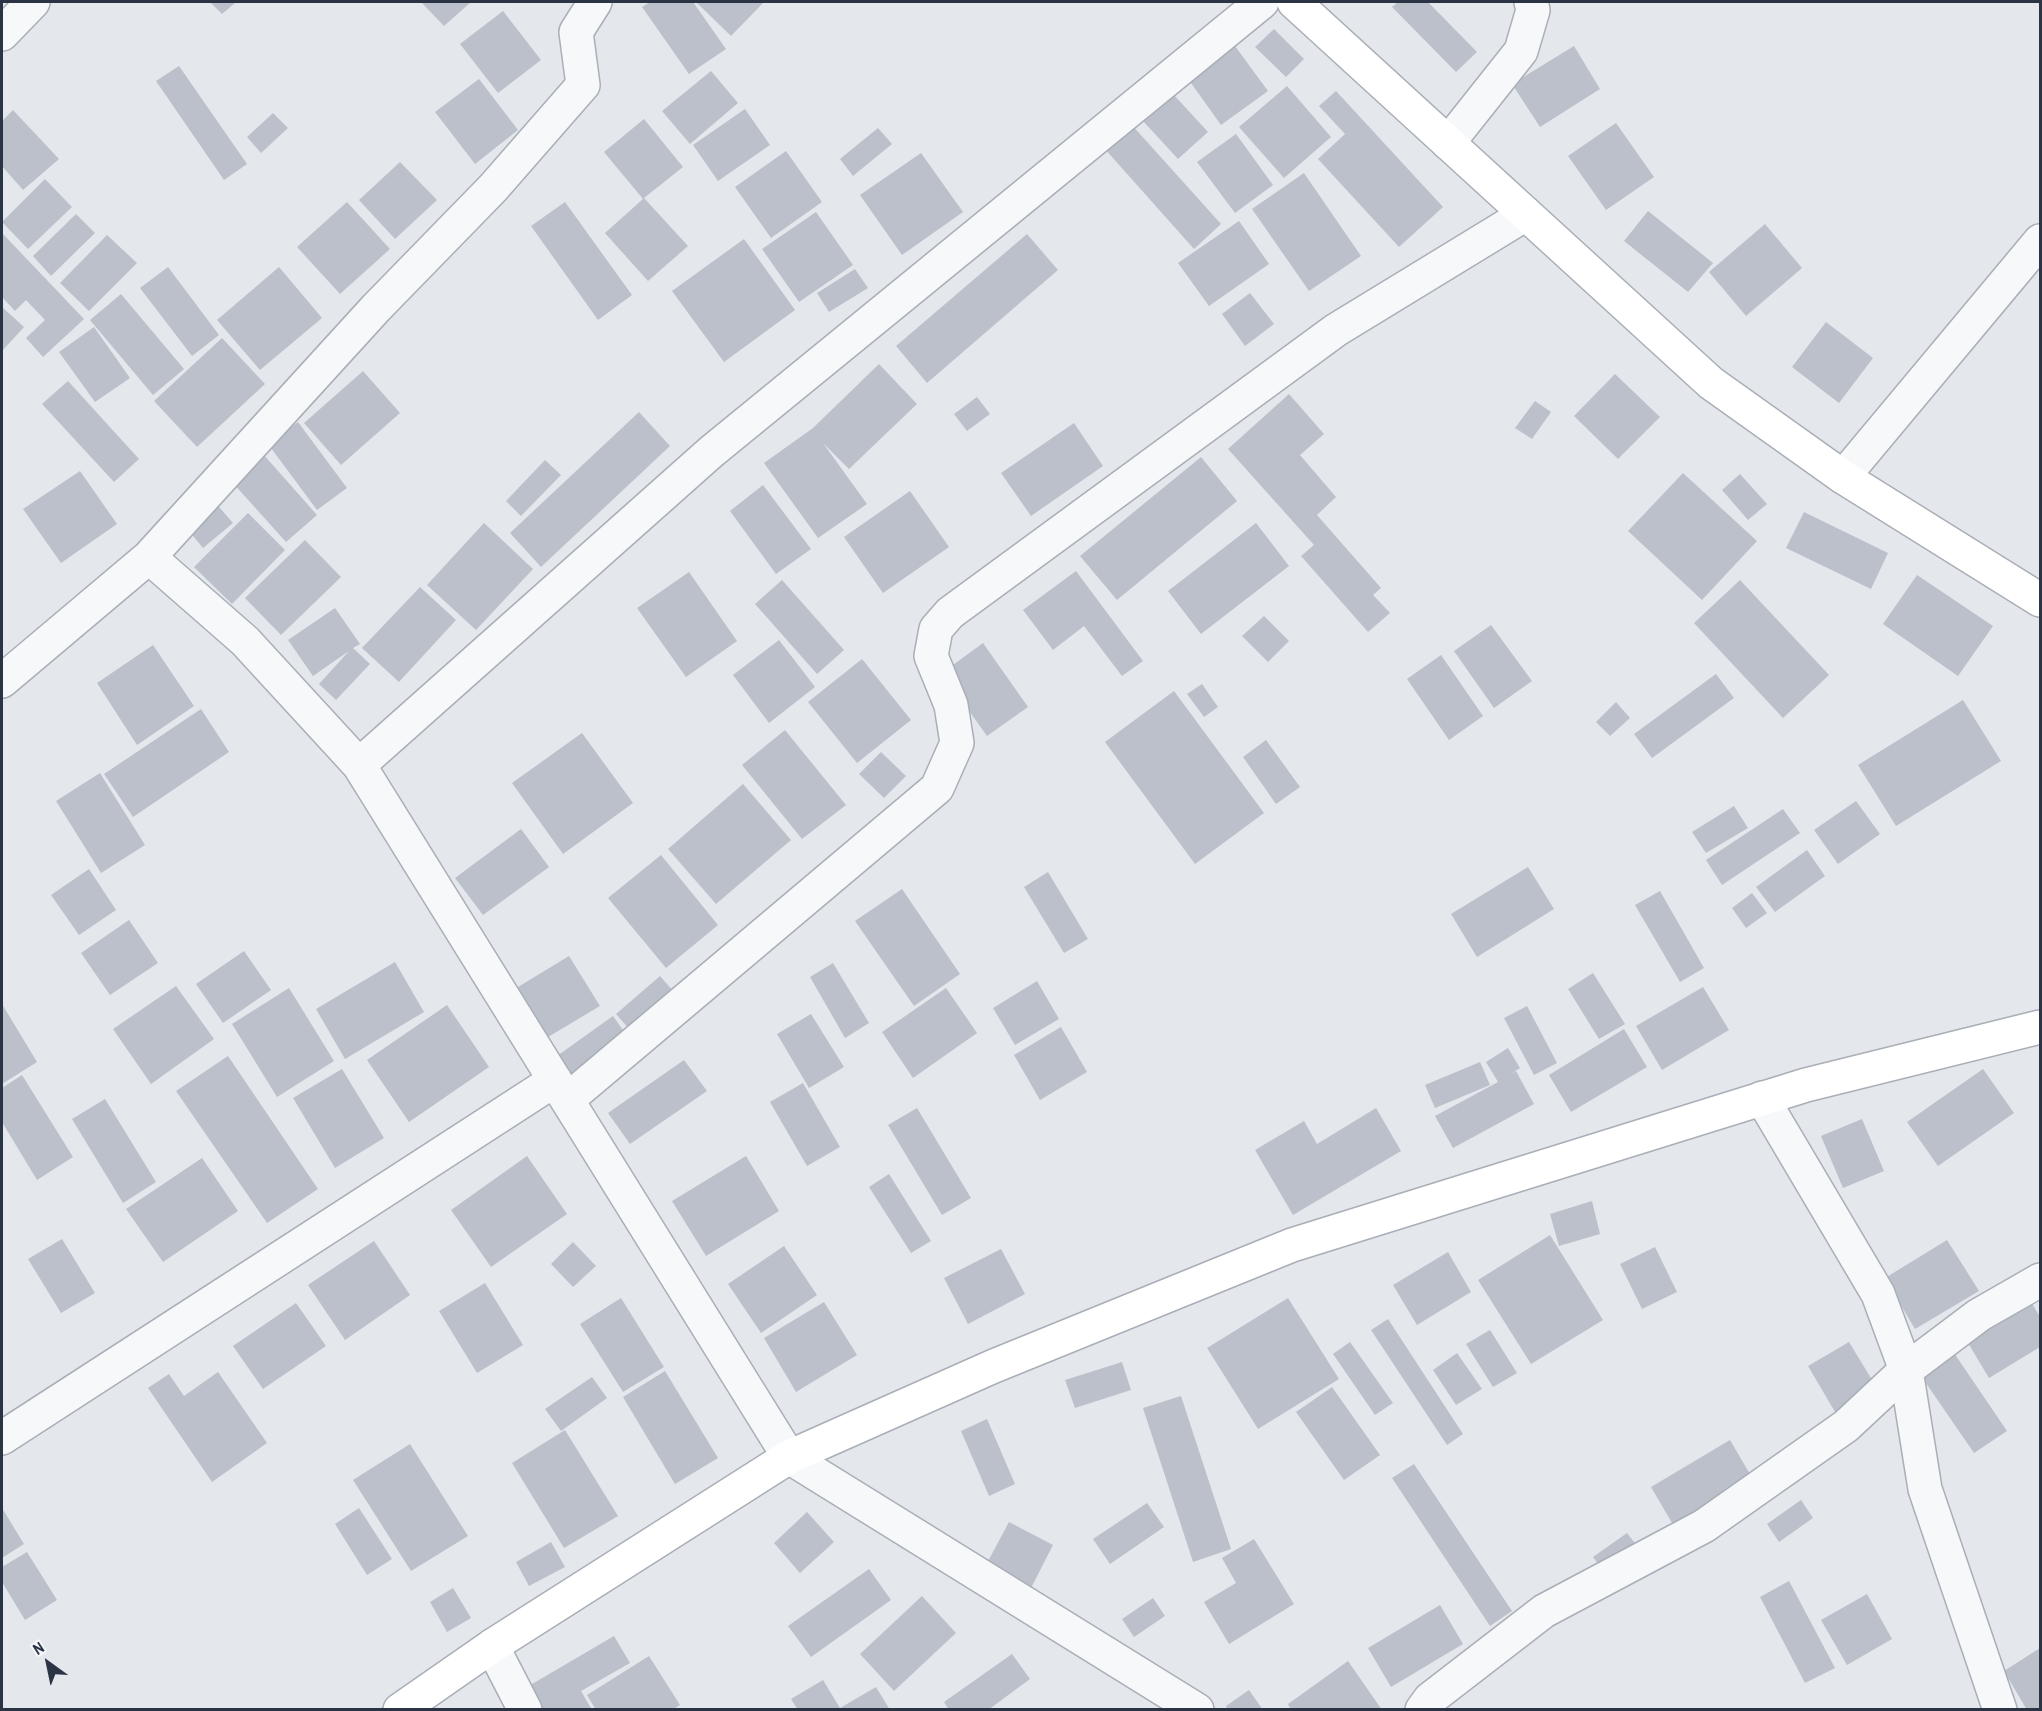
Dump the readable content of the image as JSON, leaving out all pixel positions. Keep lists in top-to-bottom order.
{
  "north": "top left"
}
